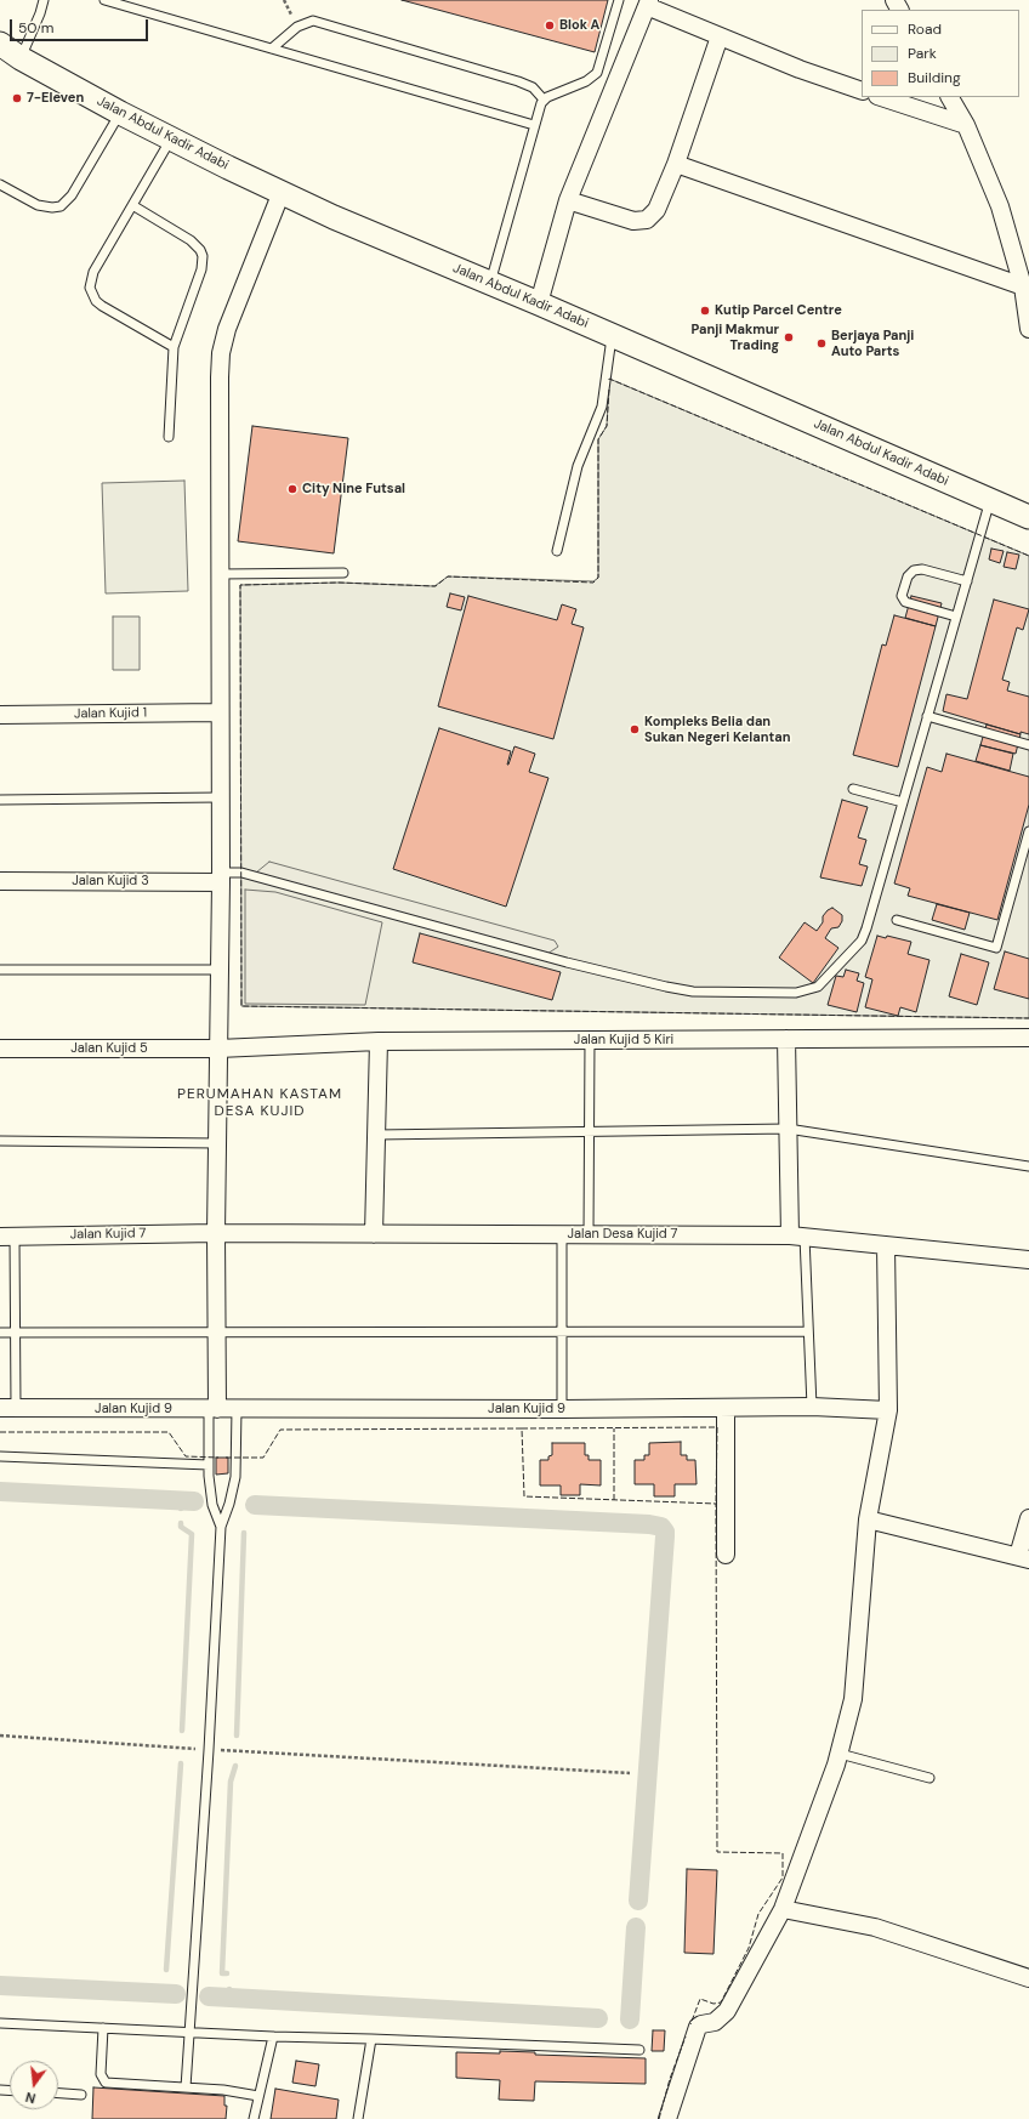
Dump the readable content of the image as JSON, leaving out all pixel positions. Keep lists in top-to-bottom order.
{
  "streets": {
    "main road": ["Jalan Abdul Kadir Adabi"],
    "street": [
      "Jalan Kujid 1",
      "Jalan Kujid 3",
      "Jalan Kujid 5 Kiri",
      "Jalan Kujid 5",
      "Jalan Kujid 7",
      "Jalan Desa Kujid 7",
      "Jalan Kujid 9"
    ]
  },
  "crossings": [
    ["Jalan Kujid 5 Kiri", "Jalan Kujid 5"],
    ["Jalan Kujid 7", "Jalan Desa Kujid 7"]
  ],
  "districts": ["PERUMAHAN KASTAM DESA KUJID"],
  "places": [
    "Blok A",
    "7-Eleven",
    "Kutip Parcel Centre",
    "Panji Makmur Trading",
    "Berjaya Panji Auto Parts",
    "City Nine Futsal",
    "Kompleks Belia dan Sukan Negeri Kelantan"
  ],
  "legend": ["Road", "Park", "Building"],
  "scale_bar": "50 m",
  "north": "bottom"
}
